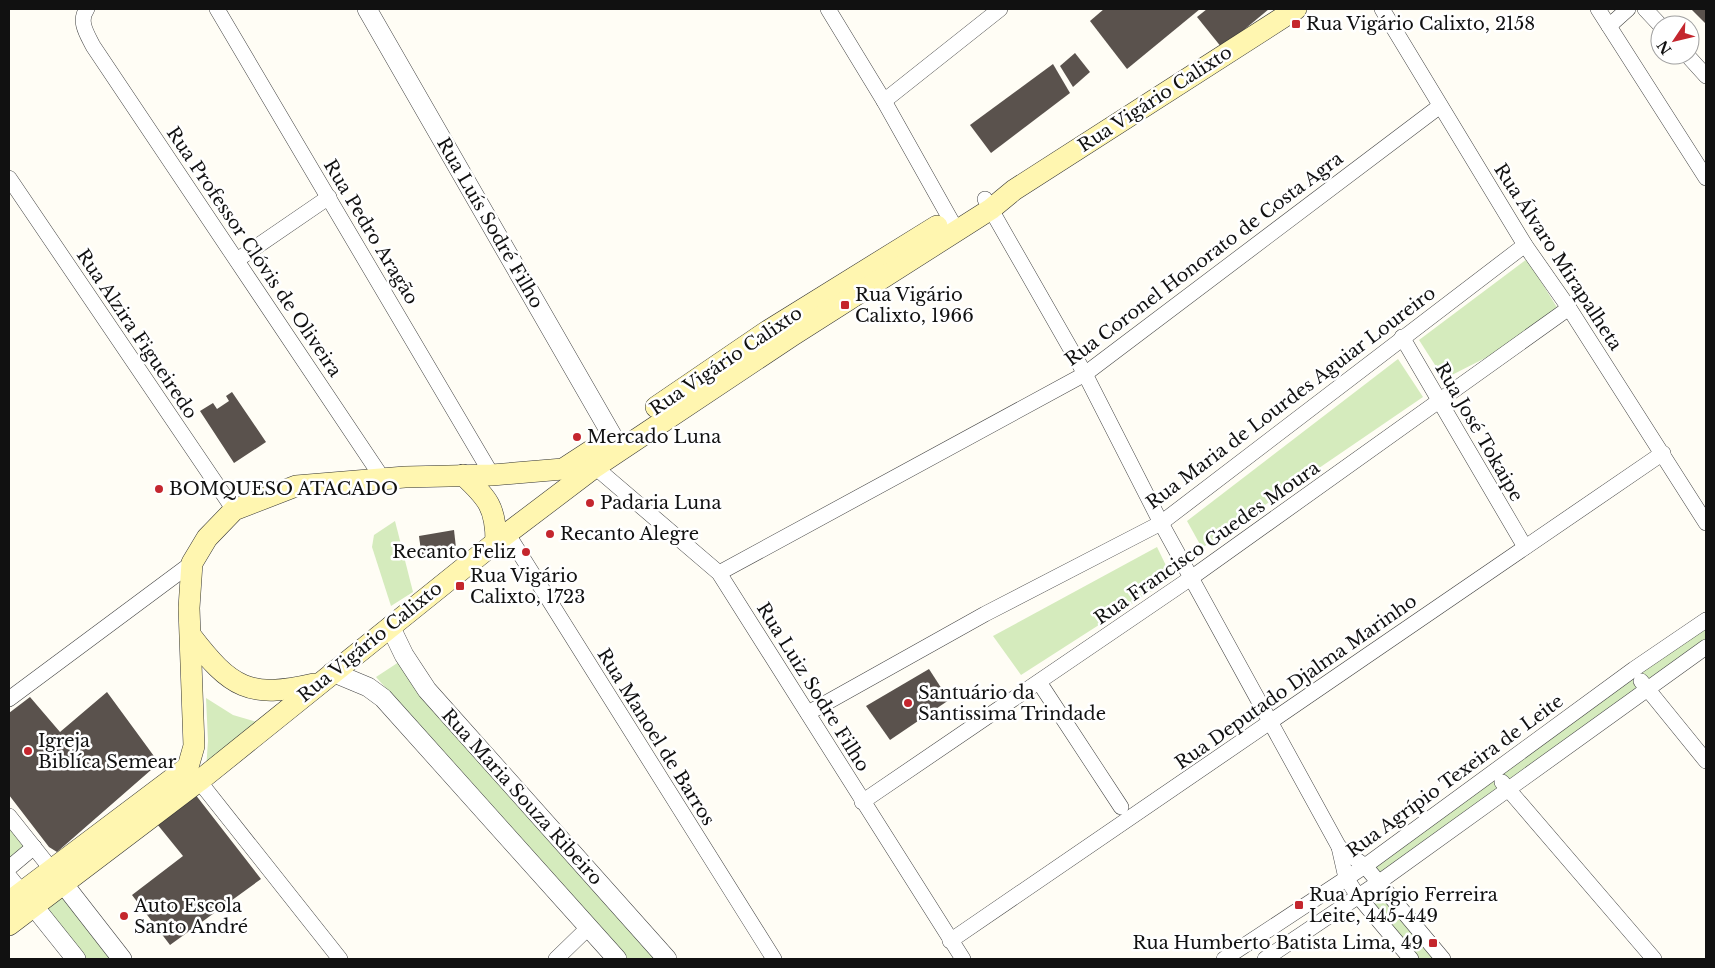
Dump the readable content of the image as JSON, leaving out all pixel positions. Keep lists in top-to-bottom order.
{
  "streets": {
    "main road": ["Rua Vigário Calixto"],
    "street": [
      "Rua Luís Sodré Filho",
      "Rua Pedro Aragão",
      "Rua Professor Clóvis de Oliveira",
      "Rua Álvaro Mirapalheta",
      "Rua Coronel Honorato de Costa Agra",
      "Rua Alzira Figueiredo",
      "Rua Maria de Lourdes Aguiar Loureiro",
      "Rua José Tokaipe",
      "Rua Francisco Guedes Moura",
      "Rua Deputado Djalma Marinho",
      "Rua Luiz Sodre Filho",
      "Rua Manoel de Barros",
      "Rua Agrípio Texeira de Leite",
      "Rua Maria Souza Ribeiro"
    ]
  },
  "crossings": [
    ["Rua Vigário Calixto", "Rua Luís Sodré Filho"],
    ["Rua Vigário Calixto", "Rua Pedro Aragão"],
    ["Rua Vigário Calixto", "Rua Professor Clóvis de Oliveira"],
    ["Rua Vigário Calixto", "Rua Alzira Figueiredo"],
    ["Rua Vigário Calixto", "Rua Luiz Sodre Filho"],
    ["Rua Vigário Calixto", "Rua Manoel de Barros"],
    ["Rua Vigário Calixto", "Rua Maria Souza Ribeiro"],
    ["Rua Álvaro Mirapalheta", "Rua Coronel Honorato de Costa Agra"],
    ["Rua Álvaro Mirapalheta", "Rua Maria de Lourdes Aguiar Loureiro"],
    ["Rua Álvaro Mirapalheta", "Rua Francisco Guedes Moura"],
    ["Rua Álvaro Mirapalheta", "Rua Deputado Djalma Marinho"],
    ["Rua Coronel Honorato de Costa Agra", "Rua Luiz Sodre Filho"],
    ["Rua Maria de Lourdes Aguiar Loureiro", "Rua José Tokaipe"],
    ["Rua Maria de Lourdes Aguiar Loureiro", "Rua Luiz Sodre Filho"],
    ["Rua José Tokaipe", "Rua Francisco Guedes Moura"],
    ["Rua José Tokaipe", "Rua Deputado Djalma Marinho"],
    ["Rua Francisco Guedes Moura", "Rua Luiz Sodre Filho"],
    ["Rua Deputado Djalma Marinho", "Rua Luiz Sodre Filho"]
  ],
  "places": {
    "transit": [
      "Rua Vigário Calixto, 2158",
      "Rua Vigário Calixto, 1966",
      "Rua Vigário Calixto, 1723",
      "Rua Aprígio Ferreira Leite, 445-449",
      "Rua Humberto Batista Lima, 49"
    ],
    "other": [
      "Mercado Luna",
      "BOMQUESO ATACADO",
      "Padaria Luna",
      "Recanto Alegre",
      "Recanto Feliz",
      "Santuário da Santissima Trindade",
      "Igreja Biblíca Semear",
      "Auto Escola Santo André"
    ]
  },
  "north": "bottom left"
}
